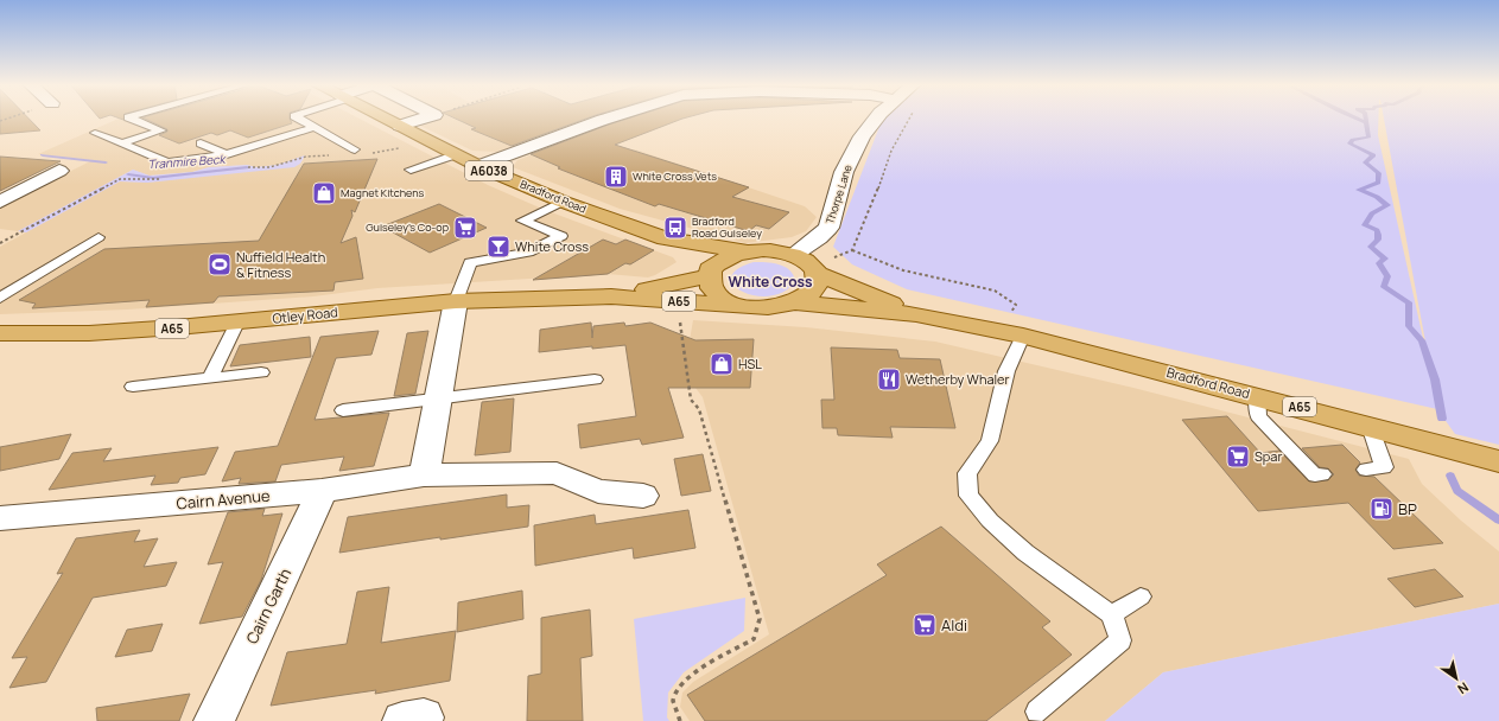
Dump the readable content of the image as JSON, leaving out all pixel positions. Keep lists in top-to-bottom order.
{
  "streets": {
    "main road": [
      "A6038",
      "Bradford Road",
      "A65",
      "Otley Road"
    ],
    "street": ["Thorpe Lane", "Cairn Avenue", "Cairn Garth"]
  },
  "crossings": [
    ["Thorpe Lane", "A65"],
    ["Bradford Road", "A65"],
    ["Bradford Road", "Otley Road"],
    ["A65", "Otley Road"],
    ["Cairn Avenue", "Cairn Garth"]
  ],
  "districts": ["White Cross"],
  "water": ["Tranmire Beck"],
  "places": {
    "building": ["White Cross Vets"],
    "shop": ["Magnet Kitchens", "HSL"],
    "supermarket": ["Guiseley's Co-op", "Spar", "Aldi"],
    "bus stop": ["Bradford Road Guiseley"],
    "bar": ["White Cross"],
    "sports": ["Nuffield Health & Fitness"],
    "restaurant": ["Wetherby Whaler"],
    "fuel station": ["BP"]
  },
  "north": "bottom right"
}
